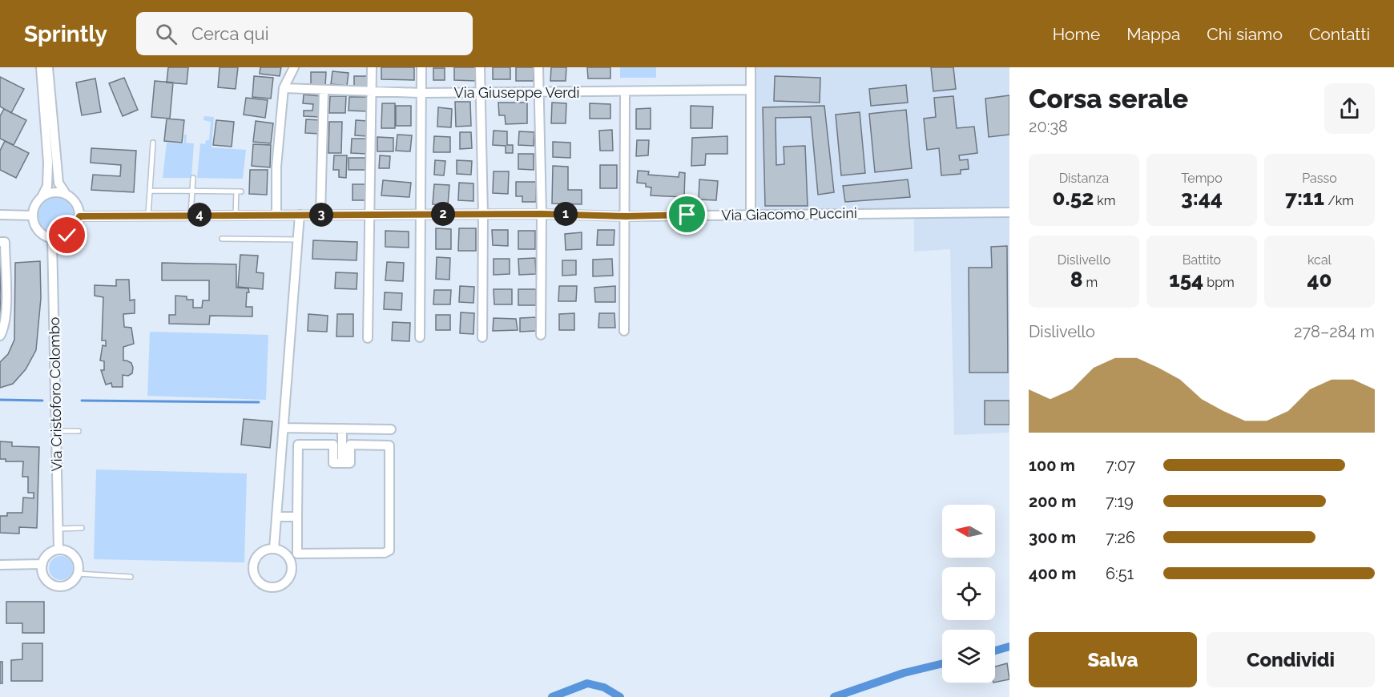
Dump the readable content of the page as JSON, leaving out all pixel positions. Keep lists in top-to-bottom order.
{
  "streets": {
    "street": ["Via Giuseppe Verdi", "Via Giacomo Puccini", "Via Cristoforo Colombo"]
  },
  "crossings": [
    ["Via Giacomo Puccini", "Via Cristoforo Colombo"]
  ],
  "north": "left",
  "page": {
    "header": "Sprintly",
    "search": "Cerca qui",
    "nav": [
      "Home",
      "Mappa",
      "Chi siamo",
      "Contatti"
    ],
    "heading": ["Corsa serale", "20:38"],
    "stats": [
      ["Distanza", "0.52 km"],
      ["Tempo", "3:44"],
      ["Passo", "7:11 /km"],
      ["Dislivello", "8 m"],
      ["Battito", "154 bpm"],
      ["kcal", "40"]
    ],
    "pins": [
      "1",
      "2",
      "3",
      "4"
    ],
    "chart": ["Dislivello", "278–284 m"],
    "list": [
      {
        "name": "100 m",
        "note": "7:07"
      },
      {
        "name": "200 m",
        "note": "7:19"
      },
      {
        "name": "300 m",
        "note": "7:26"
      },
      {
        "name": "400 m",
        "note": "6:51"
      }
    ],
    "buttons": ["Salva", "Condividi"]
  }
}
